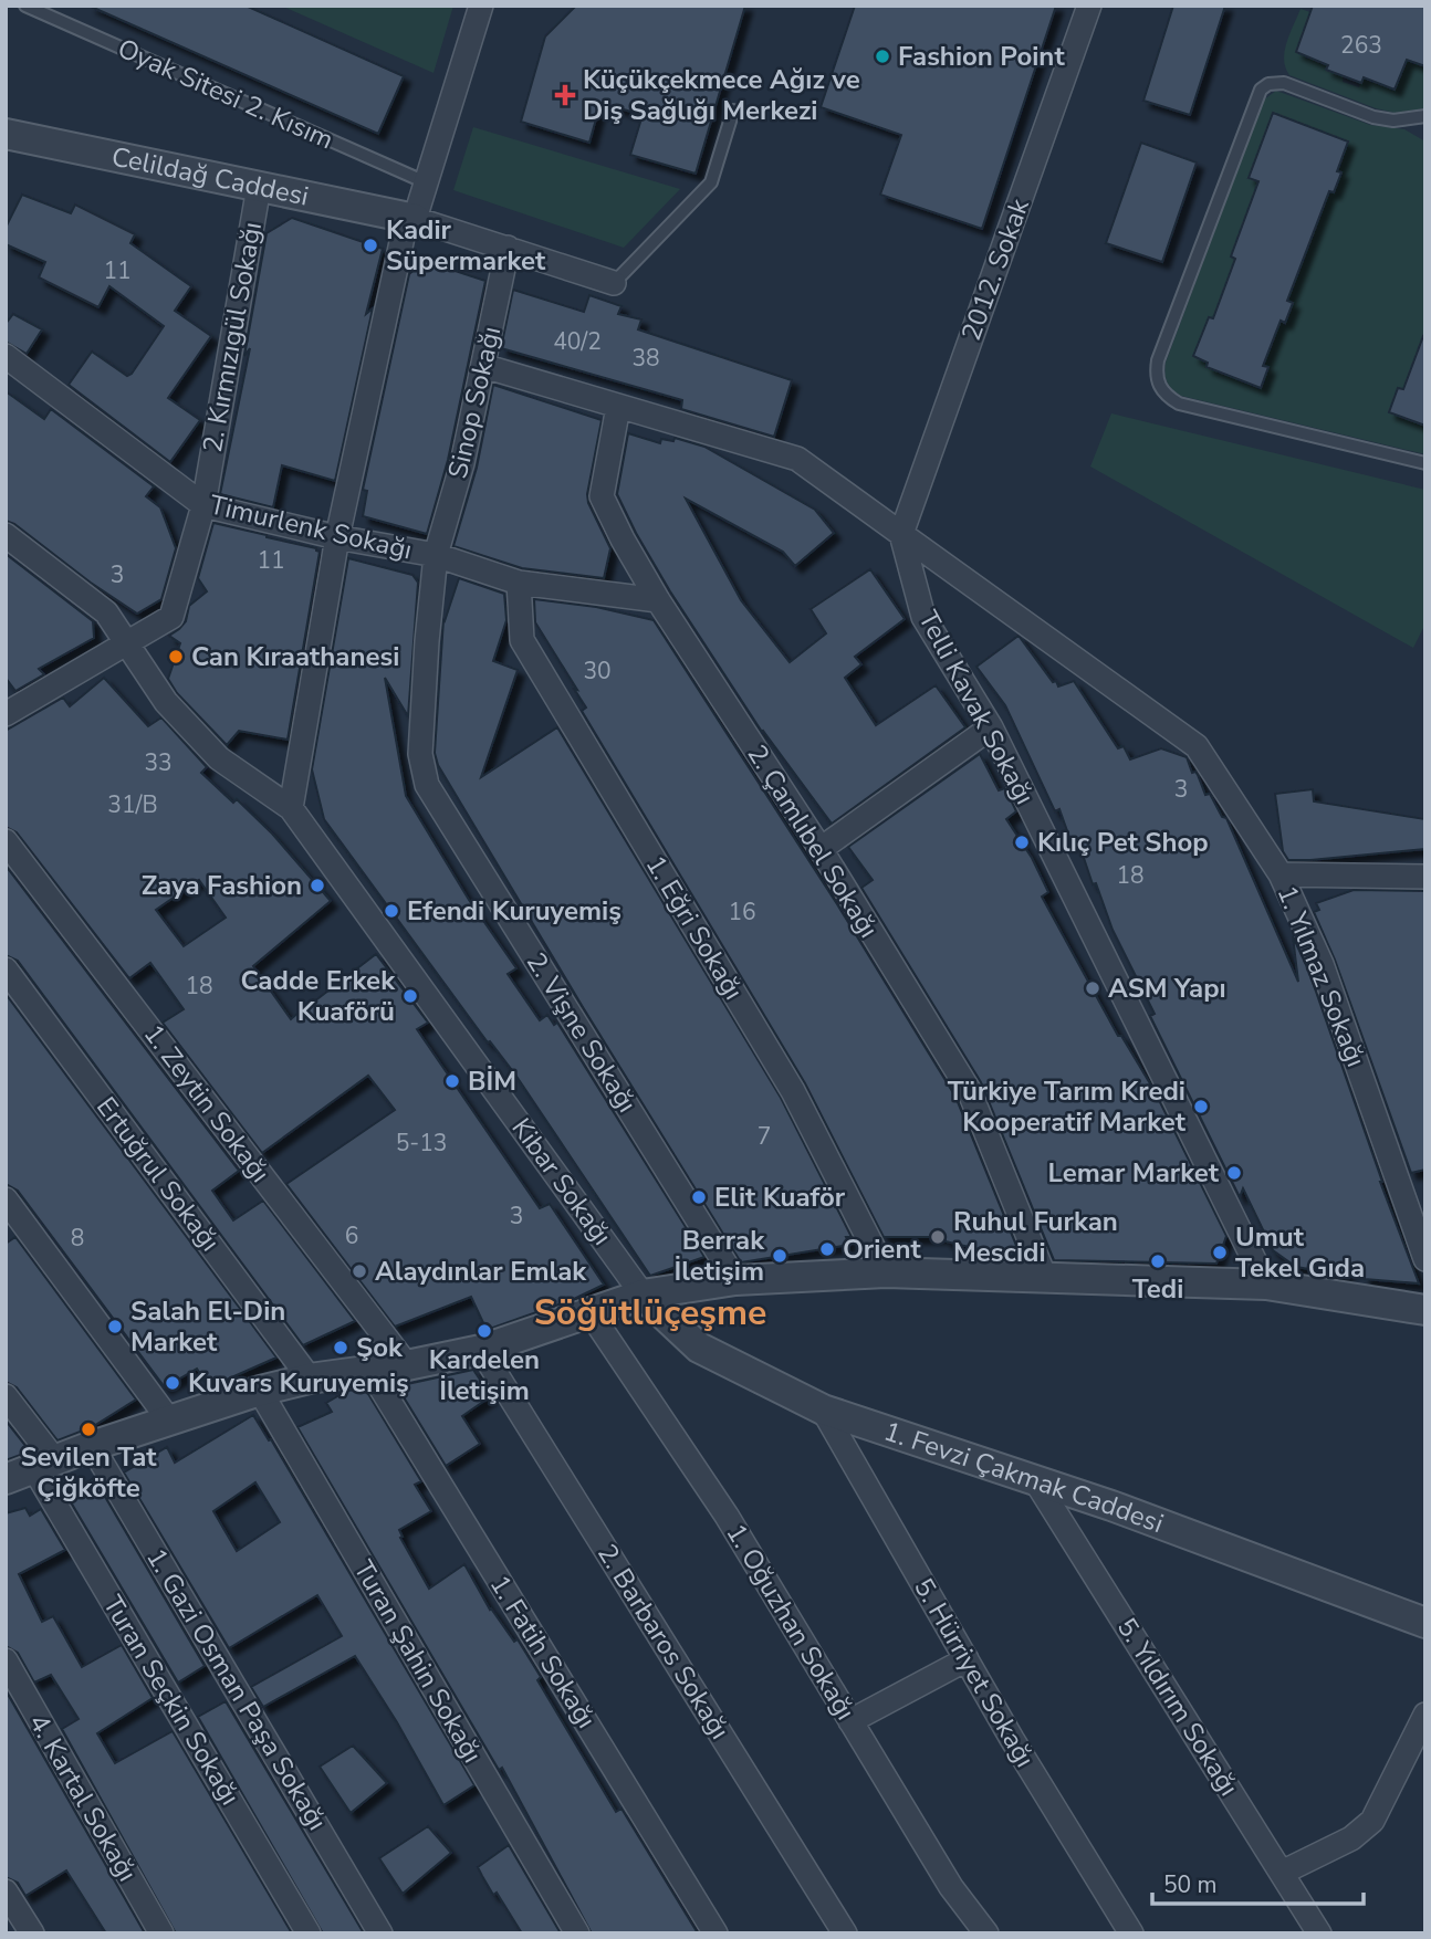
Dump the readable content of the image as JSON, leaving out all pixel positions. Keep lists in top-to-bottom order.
{
  "streets": {
    "street": [
      "Celildağ Caddesi",
      "2012. Sokak",
      "2. Kırmızıgül Sokağı",
      "Sinop Sokağı",
      "Timurlenk Sokağı",
      "Telli Kavak Sokağı",
      "2. Çamlıbel Sokağı",
      "1. Eğri Sokağı",
      "1. Yılmaz Sokağı",
      "2. Vişne Sokağı",
      "1. Zeytin Sokağı",
      "Ertuğrul Sokağı",
      "Kibar Sokağı",
      "1. Fevzi Çakmak Caddesi",
      "1. Oğuzhan Sokağı",
      "2. Barbaros Sokağı",
      "1. Fatih Sokağı",
      "Turan Şahin Sokağı",
      "5. Hürriyet Sokağı",
      "1. Gazi Osman Paşa Sokağı",
      "Turan Seçkin Sokağı",
      "5. Yıldırım Sokağı",
      "4. Kartal Sokağı"
    ],
    "lane": ["Oyak Sitesi 2. Kısım"]
  },
  "crossings": [
    ["Celildağ Caddesi", "2. Kırmızıgül Sokağı"],
    ["2012. Sokak", "Telli Kavak Sokağı"],
    ["2012. Sokak", "1. Yılmaz Sokağı"],
    ["2. Kırmızıgül Sokağı", "Timurlenk Sokağı"],
    ["2. Kırmızıgül Sokağı", "Kibar Sokağı"],
    ["Sinop Sokağı", "Timurlenk Sokağı"],
    ["Sinop Sokağı", "2. Vişne Sokağı"],
    ["Timurlenk Sokağı", "2. Çamlıbel Sokağı"],
    ["Timurlenk Sokağı", "1. Eğri Sokağı"],
    ["Timurlenk Sokağı", "2. Vişne Sokağı"],
    ["Telli Kavak Sokağı", "1. Yılmaz Sokağı"],
    ["Kibar Sokağı", "1. Fevzi Çakmak Caddesi"],
    ["1. Fevzi Çakmak Caddesi", "5. Hürriyet Sokağı"],
    ["1. Fevzi Çakmak Caddesi", "5. Yıldırım Sokağı"]
  ],
  "districts": ["Söğütlüçeşme"],
  "places": {
    "other": [
      "Fashion Point",
      "Kadir Süpermarket",
      "Can Kıraathanesi",
      "Kılıç Pet Shop",
      "Zaya Fashion",
      "Efendi Kuruyemiş",
      "ASM Yapı",
      "Cadde Erkek Kuaförü",
      "BİM",
      "Türkiye Tarım Kredi Kooperatif Market",
      "Lemar Market",
      "Elit Kuaför",
      "Ruhul Furkan Mescidi",
      "Orient",
      "Umut Tekel Gıda",
      "Berrak İletişim",
      "Tedi",
      "Alaydınlar Emlak",
      "Salah El-Din Market",
      "Kardelen İletişim",
      "Şok",
      "Kuvars Kuruyemiş",
      "Sevilen Tat Çiğköfte"
    ],
    "health": ["Küçükçekmece Ağız ve Diş Sağlığı Merkezi"]
  },
  "house_numbers": [
    "263",
    "11",
    "40/2",
    "38",
    "11",
    "3",
    "30",
    "33",
    "3",
    "31/B",
    "18",
    "16",
    "18",
    "7",
    "5-13",
    "3",
    "6",
    "8"
  ],
  "scale_bar": "50 m"
}
